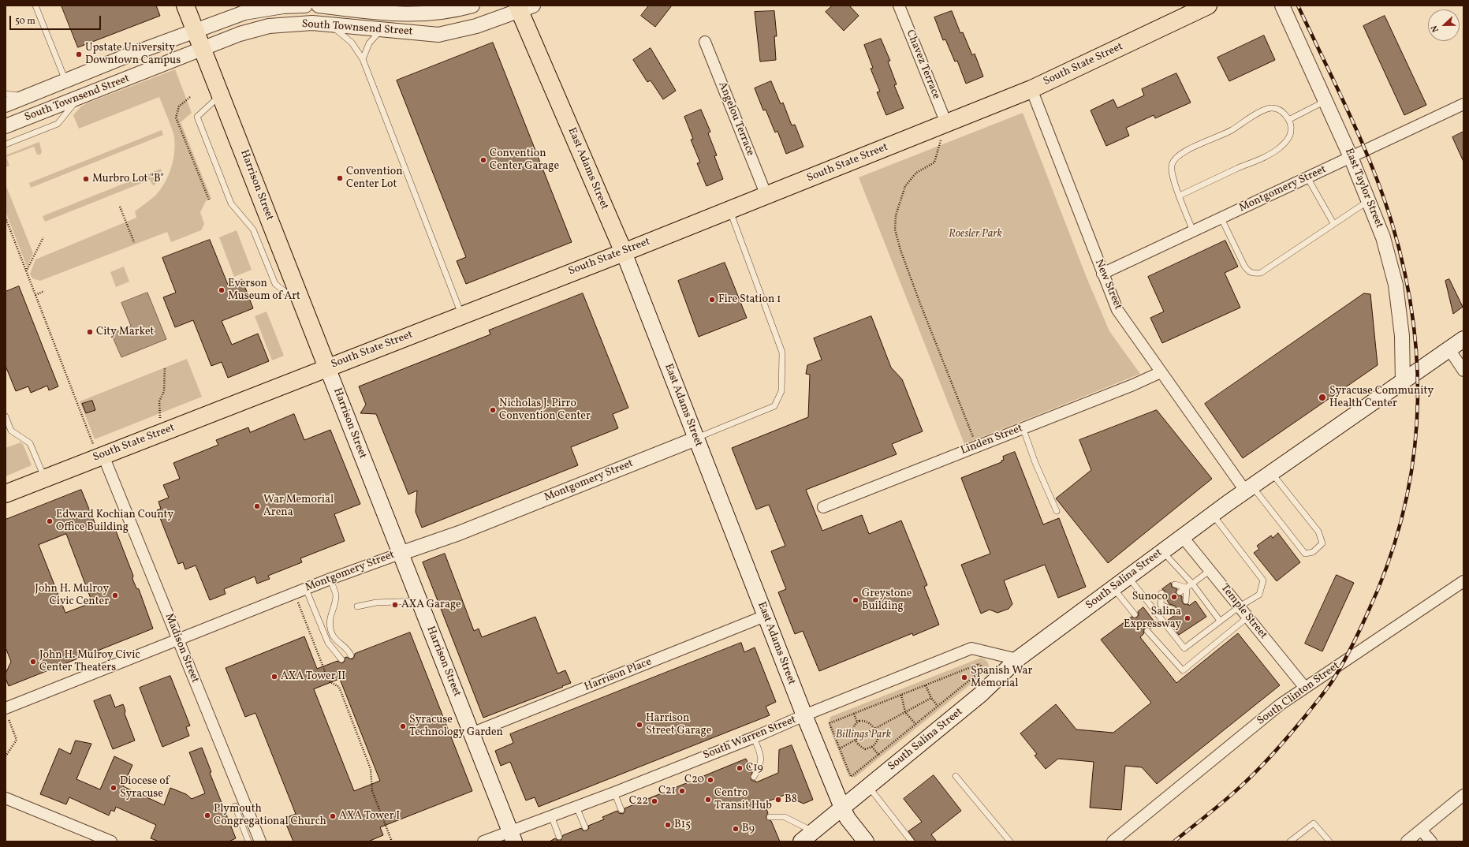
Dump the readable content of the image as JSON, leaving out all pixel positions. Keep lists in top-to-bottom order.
{
  "streets": {
    "main road": [
      "South State Street",
      "East Adams Street",
      "Harrison Street",
      "South Salina Street"
    ],
    "street": [
      "South Townsend Street",
      "Chavez Terrace",
      "Angelou Terrace",
      "East Taylor Street",
      "Montgomery Street",
      "New Street",
      "Linden Street",
      "Temple Street",
      "Madison Street",
      "Harrison Place",
      "South Clinton Street",
      "South Warren Street"
    ]
  },
  "crossings": [
    ["South Townsend Street", "East Adams Street"],
    ["South Townsend Street", "Harrison Street"],
    ["Chavez Terrace", "South State Street"],
    ["South State Street", "Angelou Terrace"],
    ["South State Street", "East Adams Street"],
    ["South State Street", "Harrison Street"],
    ["South State Street", "New Street"],
    ["South State Street", "Madison Street"],
    ["East Adams Street", "Montgomery Street"],
    ["East Adams Street", "South Salina Street"],
    ["East Adams Street", "Harrison Place"],
    ["East Adams Street", "South Warren Street"],
    ["Harrison Street", "Montgomery Street"],
    ["Harrison Street", "Harrison Place"],
    ["Harrison Street", "South Warren Street"],
    ["East Taylor Street", "Montgomery Street"],
    ["East Taylor Street", "South Salina Street"],
    ["Montgomery Street", "New Street"],
    ["Montgomery Street", "Madison Street"],
    ["New Street", "Linden Street"],
    ["New Street", "South Salina Street"],
    ["South Salina Street", "Temple Street"],
    ["South Salina Street", "South Warren Street"],
    ["Temple Street", "South Clinton Street"]
  ],
  "parks": ["Roesler Park", "Billings Park"],
  "places": [
    "Upstate University Downtown Campus",
    "Convention Center Garage",
    "Convention Center Lot",
    "Murbro Lot \"B\"",
    "Everson Museum of Art",
    "Fire Station 1",
    "City Market",
    "Syracuse Community Health Center",
    "Nicholas J. Pirro Convention Center",
    "War Memorial Arena",
    "Edward Kochian County Office Building",
    "John H. Mulroy Civic Center",
    "Sunoco",
    "Greystone Building",
    "AXA Garage",
    "Salina Expressway",
    "John H. Mulroy Civic Center Theaters",
    "AXA Tower II",
    "Spanish War Memorial",
    "Harrison Street Garage",
    "Syracuse Technology Garden",
    "C19",
    "C20",
    "Diocese of Syracuse",
    "C21",
    "Centro Transit Hub",
    "B8",
    "C22",
    "Plymouth Congregational Church",
    "AXA Tower I",
    "B15",
    "B9"
  ],
  "scale_bar": "50 m",
  "north": "left"
}
